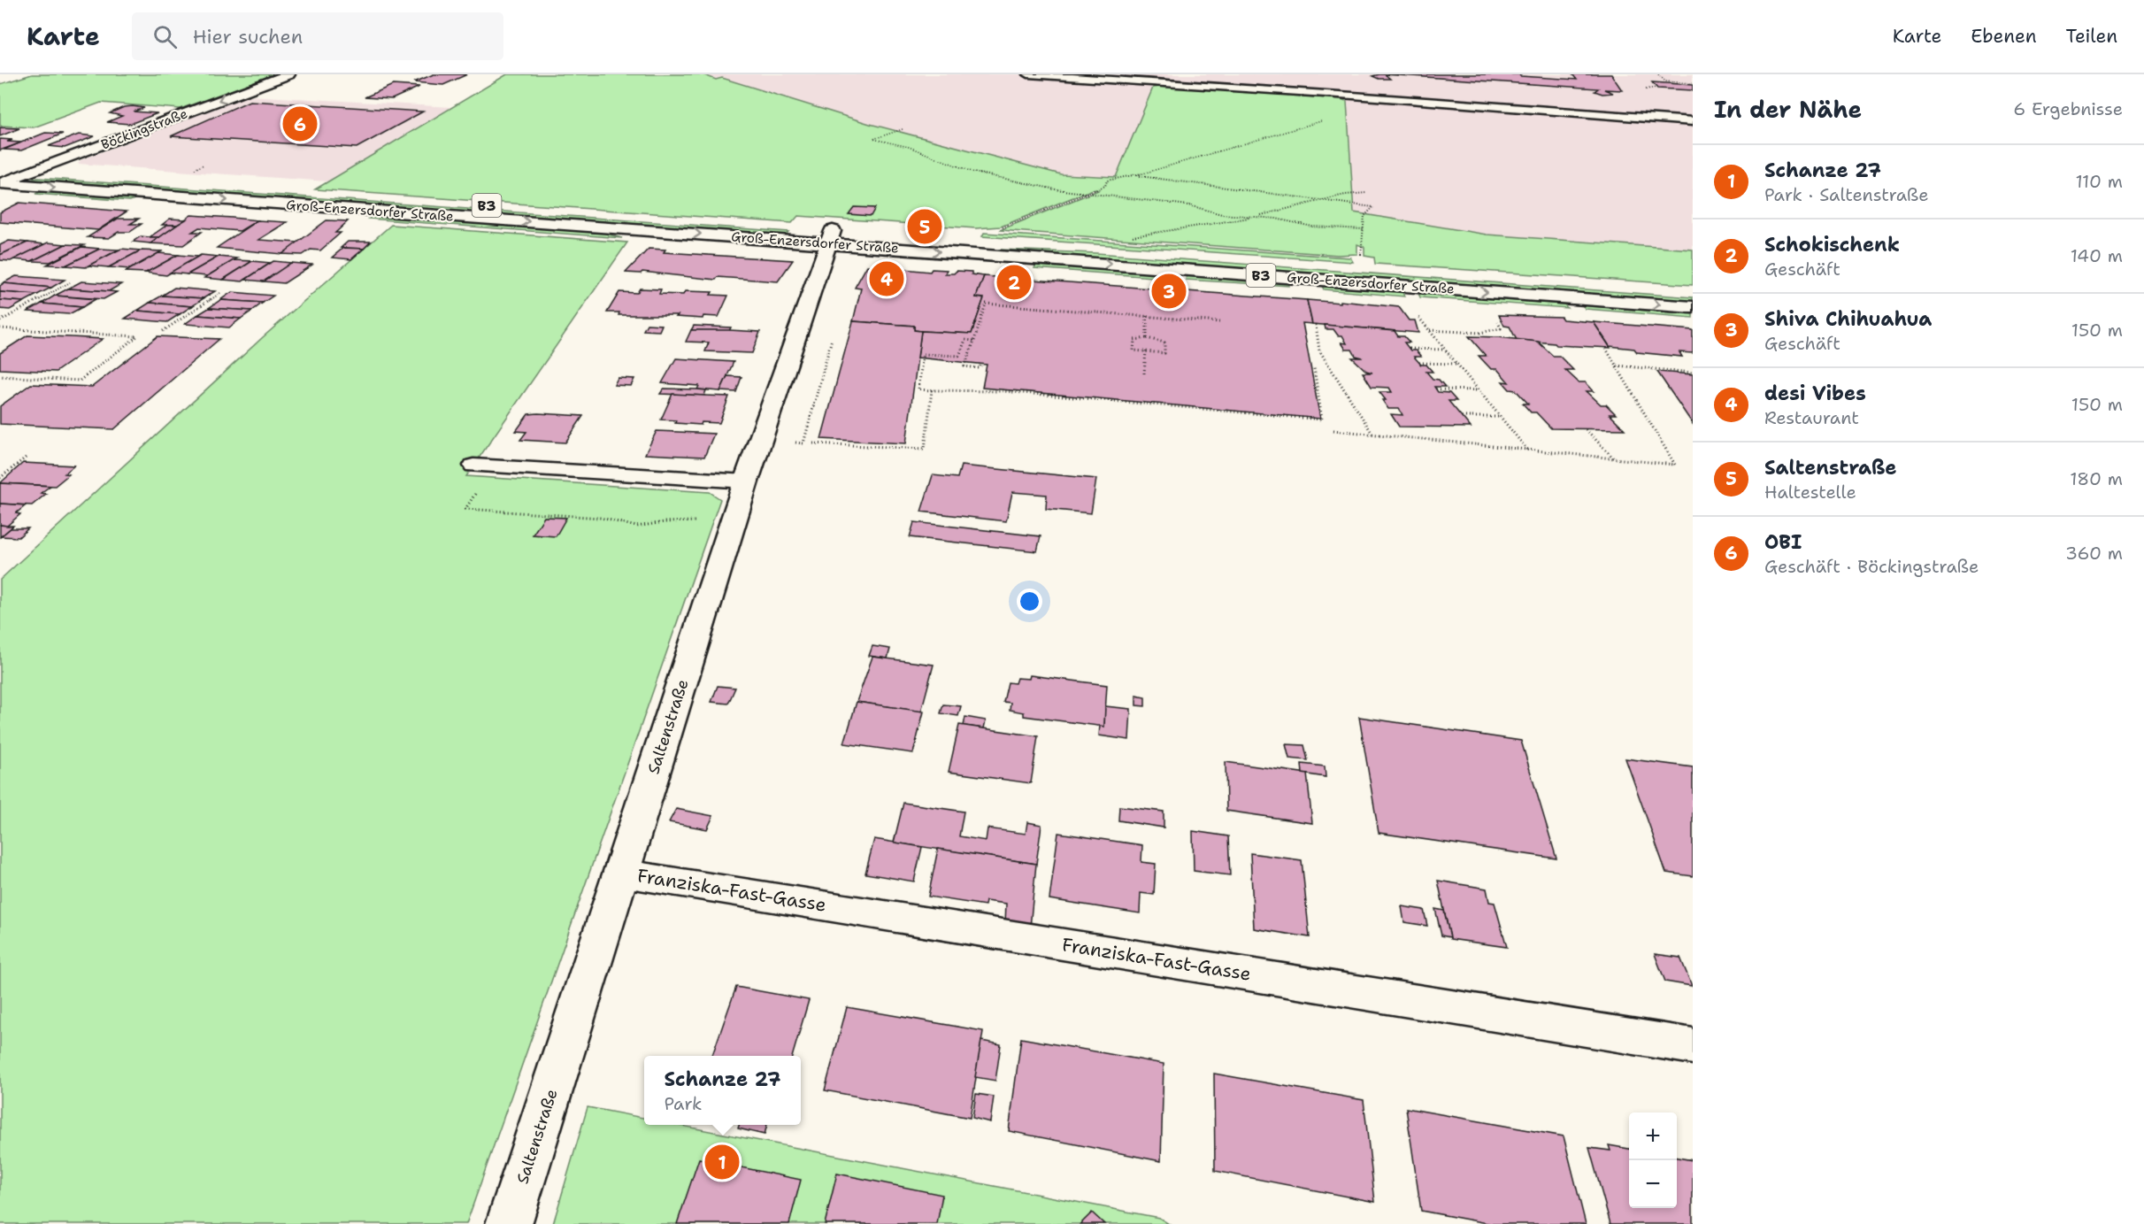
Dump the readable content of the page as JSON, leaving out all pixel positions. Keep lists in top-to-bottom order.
{
  "streets": {
    "main road": [
      "Böckingstraße",
      "B3",
      "Groß-Enzersdorfer Straße",
      "Saltenstraße",
      "Franziska-Fast-Gasse"
    ]
  },
  "crossings": [
    ["Böckingstraße", "Groß-Enzersdorfer Straße"],
    ["Groß-Enzersdorfer Straße", "Saltenstraße"],
    ["Saltenstraße", "Franziska-Fast-Gasse"]
  ],
  "one_way": ["Böckingstraße"],
  "page": {
    "header": "Karte",
    "search": "Hier suchen",
    "nav": ["Karte", "Ebenen", "Teilen"],
    "heading": ["In der Nähe", "6 Ergebnisse"],
    "pins": [
      "6",
      "5",
      "4",
      "2",
      "3",
      "1"
    ],
    "list": [
      {
        "mark": "1",
        "name": "Schanze 27",
        "note": "Park · Saltenstraße",
        "value": "110 m"
      },
      {
        "mark": "2",
        "name": "Schokischenk",
        "note": "Geschäft",
        "value": "140 m"
      },
      {
        "mark": "3",
        "name": "Shiva Chihuahua",
        "note": "Geschäft",
        "value": "150 m"
      },
      {
        "mark": "4",
        "name": "desi Vibes",
        "note": "Restaurant",
        "value": "150 m"
      },
      {
        "mark": "5",
        "name": "Saltenstraße",
        "note": "Haltestelle",
        "value": "180 m"
      },
      {
        "mark": "6",
        "name": "OBI",
        "note": "Geschäft · Böckingstraße",
        "value": "360 m"
      }
    ],
    "popup": ["Schanze 27", "Park"],
    "map_buttons": ["+", "−"]
  }
}
